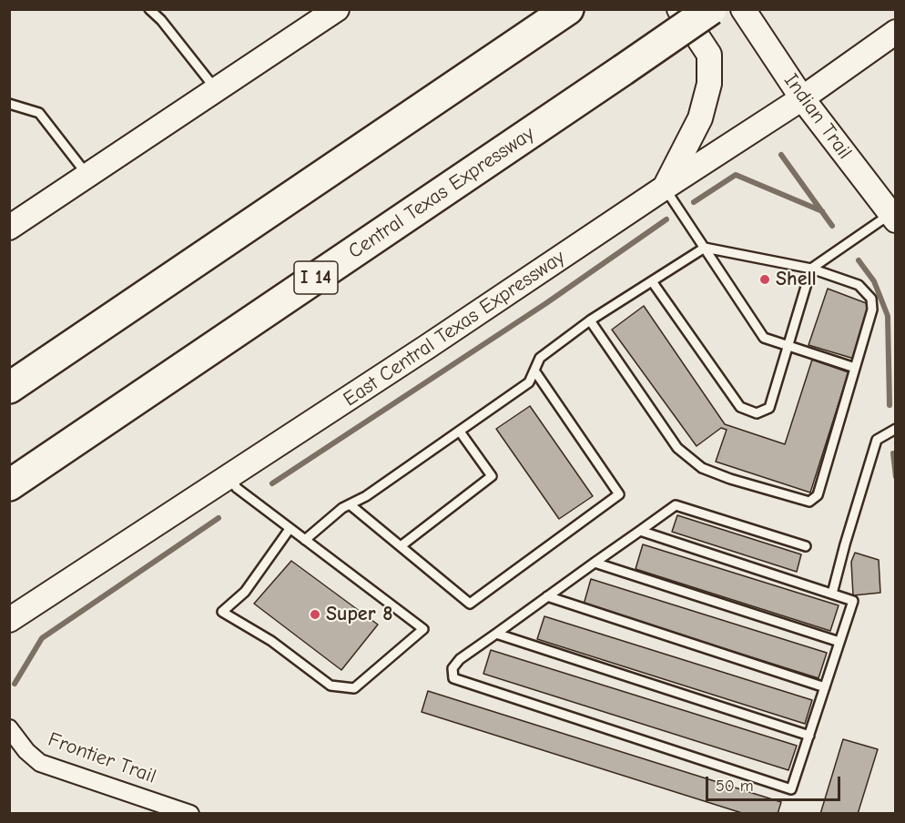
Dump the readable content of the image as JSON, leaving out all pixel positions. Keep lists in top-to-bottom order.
{
  "streets": {
    "highway": ["Central Texas Expressway", "I 14"],
    "main road": ["Indian Trail", "East Central Texas Expressway"],
    "street": ["Frontier Trail"]
  },
  "crossings": [
    ["Indian Trail", "East Central Texas Expressway"]
  ],
  "places": ["Shell", "Super 8"],
  "scale_bar": "50 m"
}
